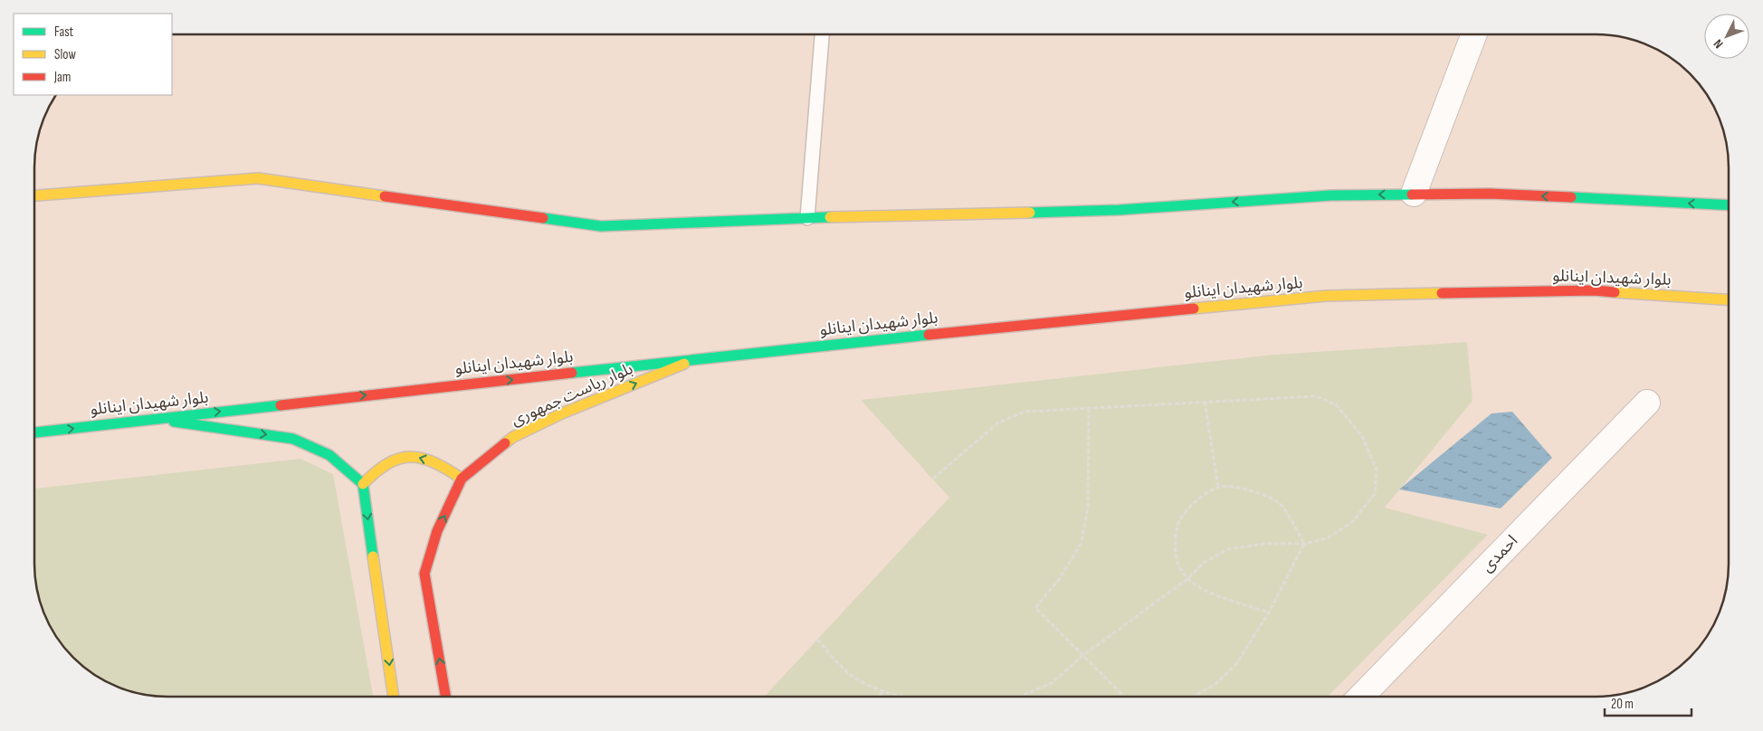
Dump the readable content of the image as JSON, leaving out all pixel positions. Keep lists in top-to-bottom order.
{
  "streets": {
    "main road": ["بلوار شهیدان اینانلو", "بلوار ریاست جمهوری"],
    "street": ["احمدی"]
  },
  "crossings": [
    ["بلوار شهیدان اینانلو", "بلوار ریاست جمهوری"]
  ],
  "one_way": ["بلوار شهیدان اینانلو", "بلوار ریاست جمهوری"],
  "legend": ["Fast", "Slow", "Jam"],
  "scale_bar": "20 m",
  "north": "bottom left"
}
